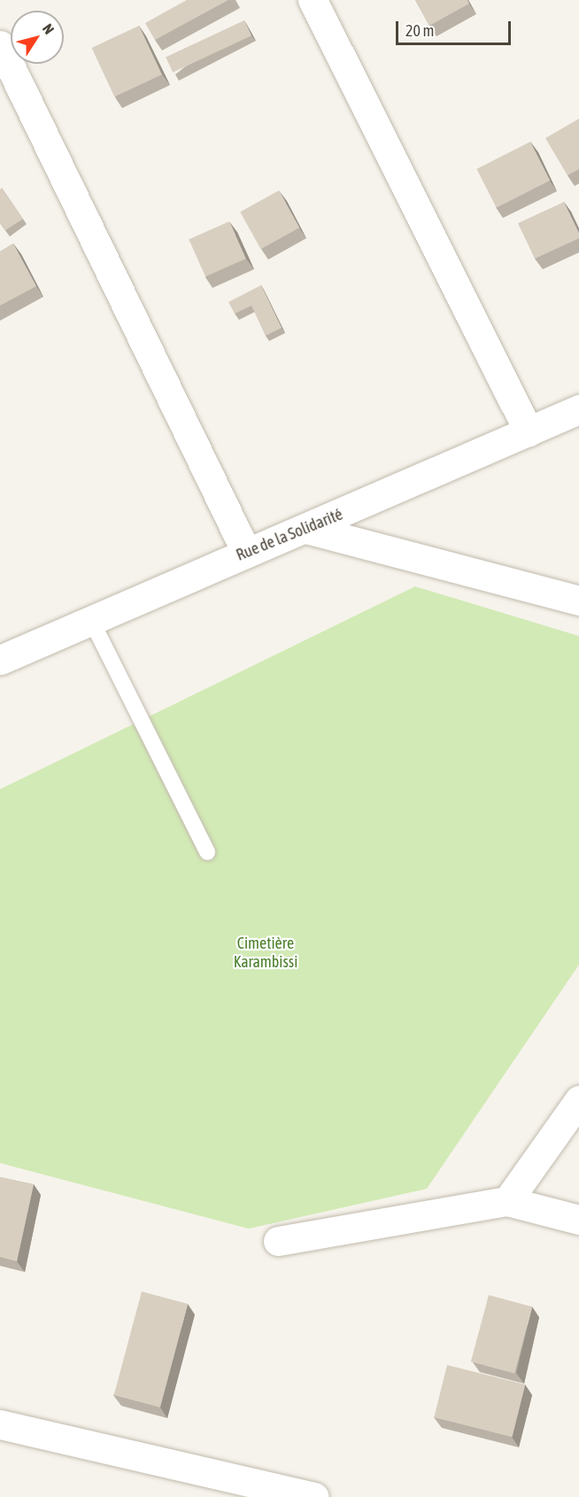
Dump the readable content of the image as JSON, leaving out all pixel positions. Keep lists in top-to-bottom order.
{
  "streets": {
    "street": ["Rue de la Solidarité"]
  },
  "parks": ["Cimetière Karambissi"],
  "scale_bar": "20 m",
  "north": "top right"
}
